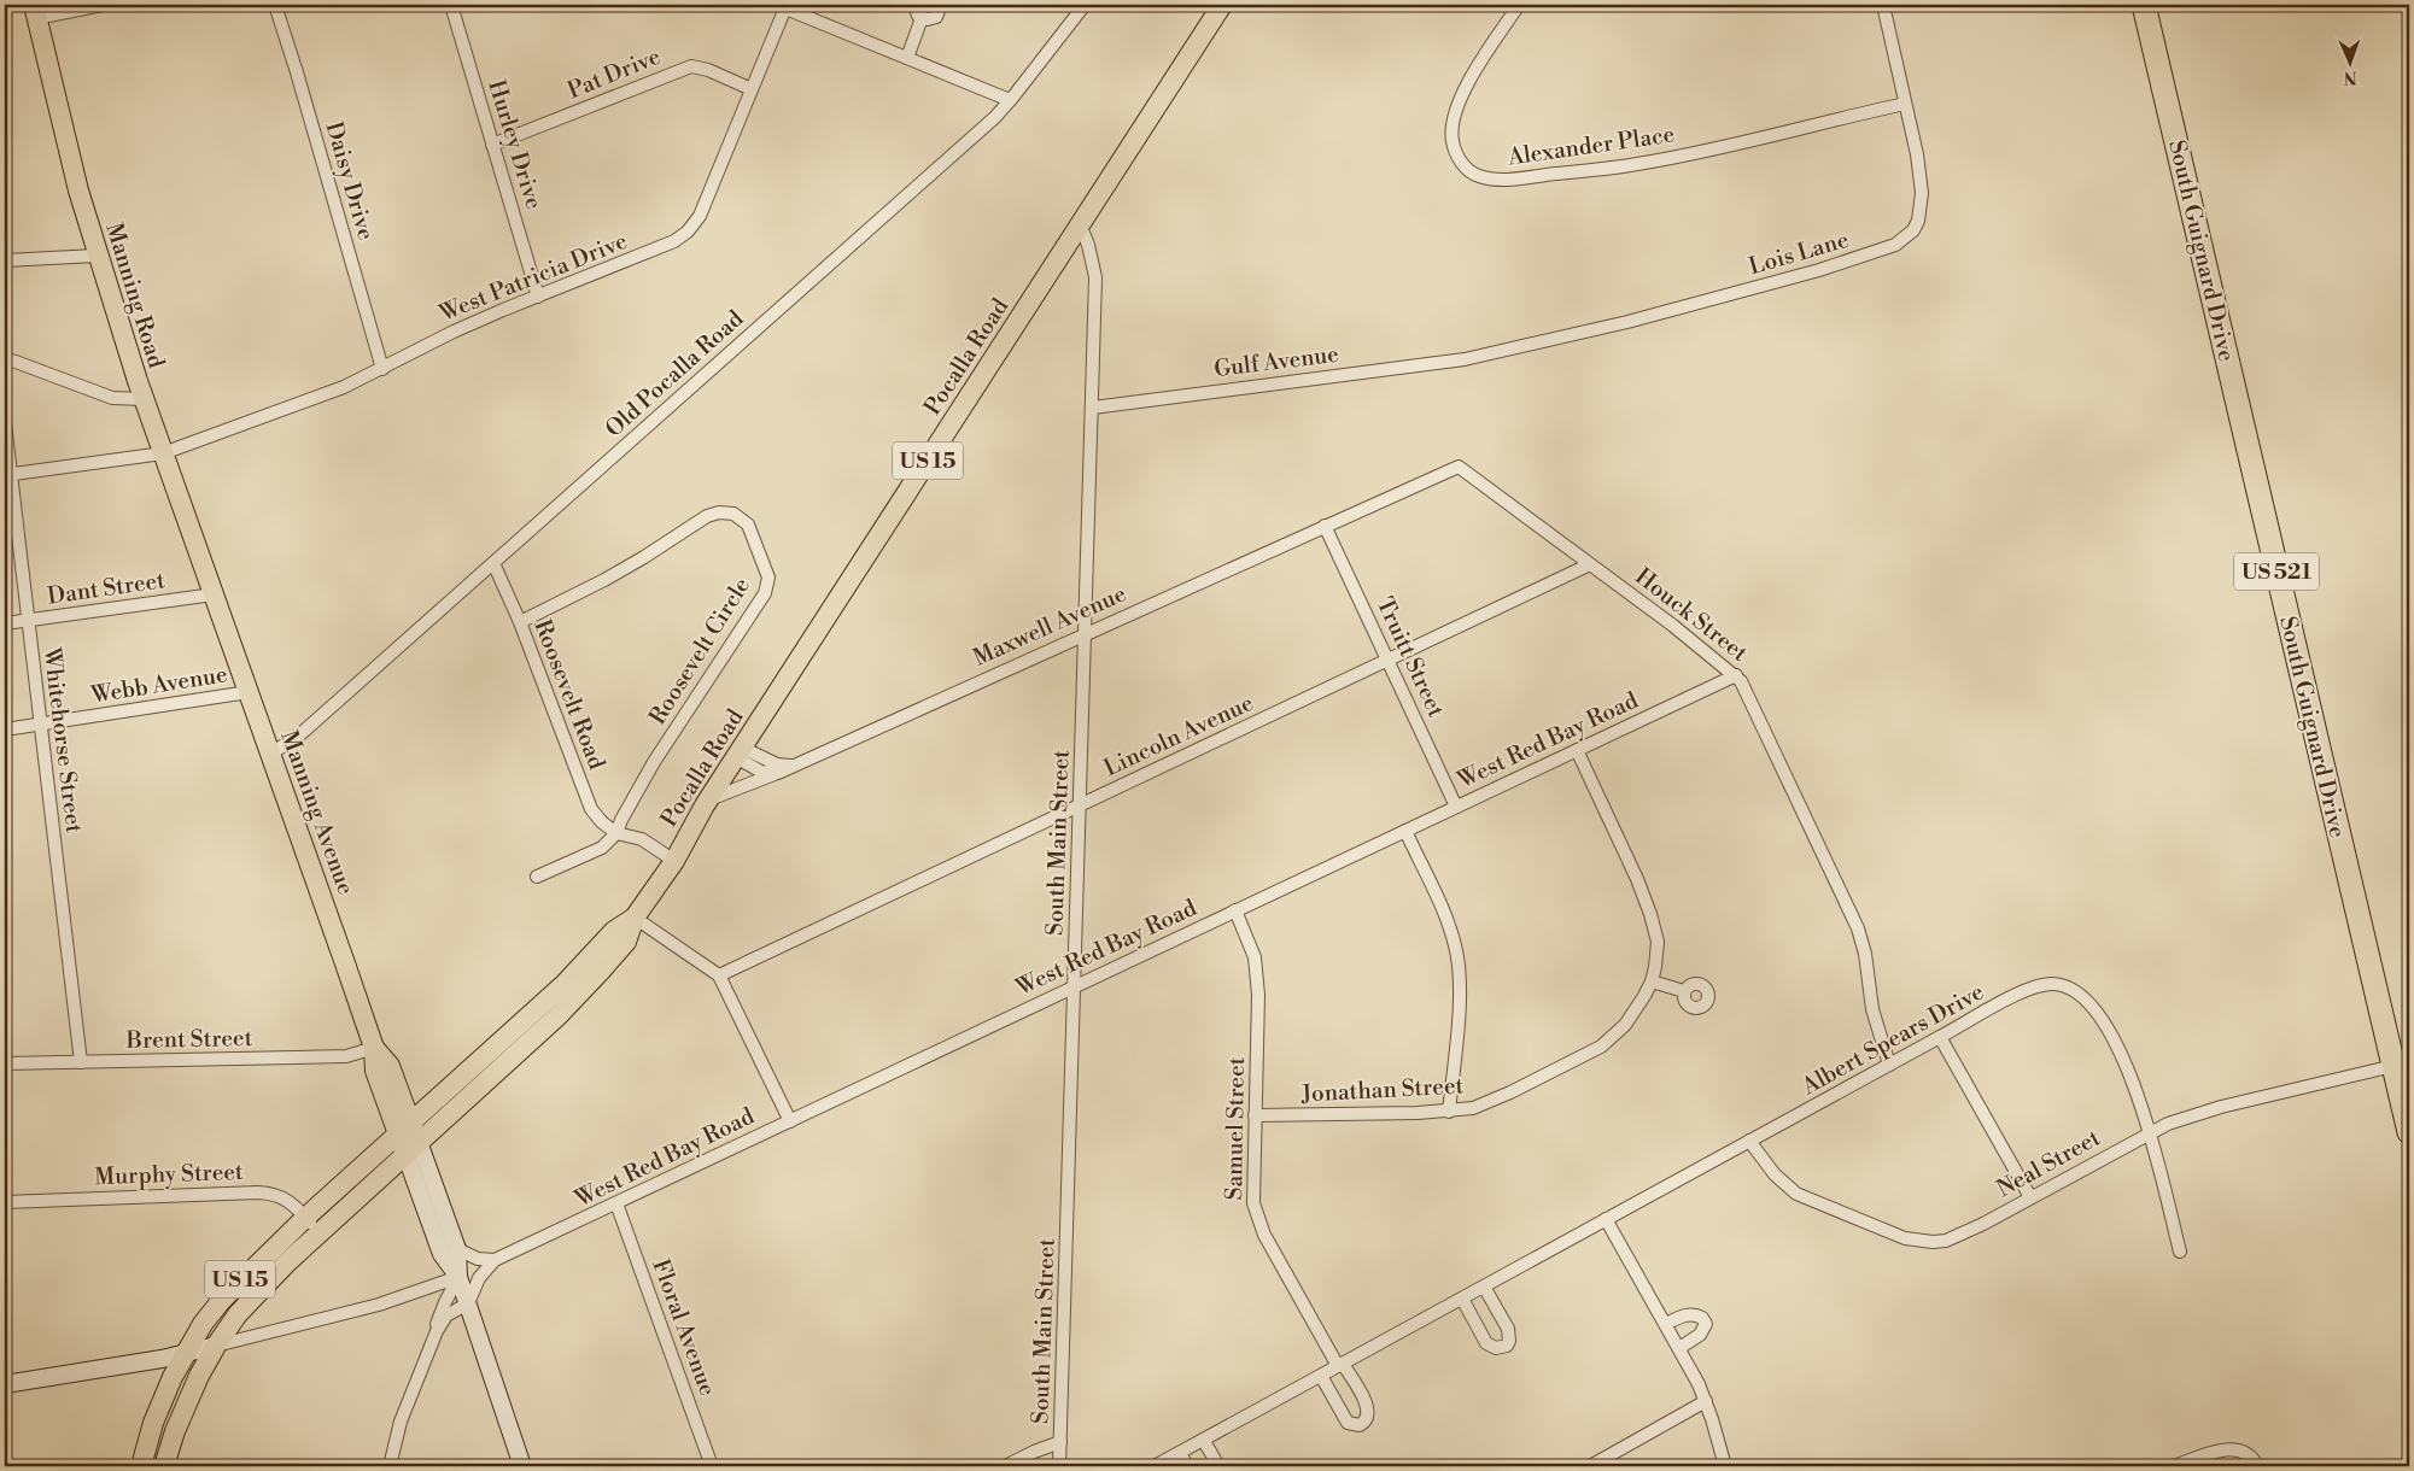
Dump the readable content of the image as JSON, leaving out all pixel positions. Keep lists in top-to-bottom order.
{
  "streets": {
    "highway": ["South Guignard Drive", "US 521"],
    "main road": [
      "Manning Road",
      "Pocalla Road",
      "US 15",
      "Manning Avenue"
    ],
    "street": [
      "Pat Drive",
      "Hurley Drive",
      "Alexander Place",
      "Daisy Drive",
      "Lois Lane",
      "West Patricia Drive",
      "Gulf Avenue",
      "Old Pocalla Road",
      "Dant Street",
      "Houck Street",
      "Maxwell Avenue",
      "Roosevelt Circle",
      "Truitt Street",
      "Webb Avenue",
      "Roosevelt Road",
      "Lincoln Avenue",
      "Whitehorse Street",
      "West Red Bay Road",
      "South Main Street",
      "Brent Street",
      "Albert Spears Drive",
      "Jonathan Street",
      "Samuel Street",
      "Neal Street",
      "Murphy Street",
      "Floral Avenue"
    ]
  },
  "crossings": [
    ["Pat Drive", "Hurley Drive"],
    ["Pat Drive", "West Patricia Drive"],
    ["Hurley Drive", "West Patricia Drive"],
    ["Alexander Place", "Lois Lane"],
    ["Daisy Drive", "West Patricia Drive"],
    ["South Guignard Drive", "Neal Street"],
    ["Lois Lane", "Gulf Avenue"],
    ["West Patricia Drive", "Manning Road"],
    ["West Patricia Drive", "Whitehorse Street"],
    ["Manning Road", "Dant Street"],
    ["Manning Road", "Manning Avenue"],
    ["Pocalla Road", "US 15"],
    ["Pocalla Road", "Maxwell Avenue"],
    ["Pocalla Road", "Manning Avenue"],
    ["Pocalla Road", "South Main Street"],
    ["Gulf Avenue", "South Main Street"],
    ["Old Pocalla Road", "Roosevelt Road"],
    ["Old Pocalla Road", "Manning Avenue"],
    ["US 15", "Manning Avenue"],
    ["US 15", "Murphy Street"],
    ["Dant Street", "Whitehorse Street"],
    ["Dant Street", "Manning Avenue"],
    ["Houck Street", "Maxwell Avenue"],
    ["Houck Street", "Truitt Street"],
    ["Houck Street", "Lincoln Avenue"],
    ["Houck Street", "West Red Bay Road"],
    ["Houck Street", "Albert Spears Drive"],
    ["Maxwell Avenue", "Truitt Street"],
    ["Maxwell Avenue", "South Main Street"],
    ["Roosevelt Circle", "Roosevelt Road"],
    ["Truitt Street", "Lincoln Avenue"],
    ["Truitt Street", "West Red Bay Road"],
    ["Webb Avenue", "Whitehorse Street"],
    ["Webb Avenue", "Manning Avenue"],
    ["Lincoln Avenue", "South Main Street"],
    ["Whitehorse Street", "Brent Street"],
    ["West Red Bay Road", "Manning Avenue"],
    ["West Red Bay Road", "South Main Street"],
    ["West Red Bay Road", "Jonathan Street"],
    ["West Red Bay Road", "Samuel Street"],
    ["West Red Bay Road", "Floral Avenue"],
    ["Manning Avenue", "Brent Street"],
    ["Albert Spears Drive", "Samuel Street"],
    ["Albert Spears Drive", "Neal Street"],
    ["Jonathan Street", "Samuel Street"]
  ],
  "north": "bottom"
}
